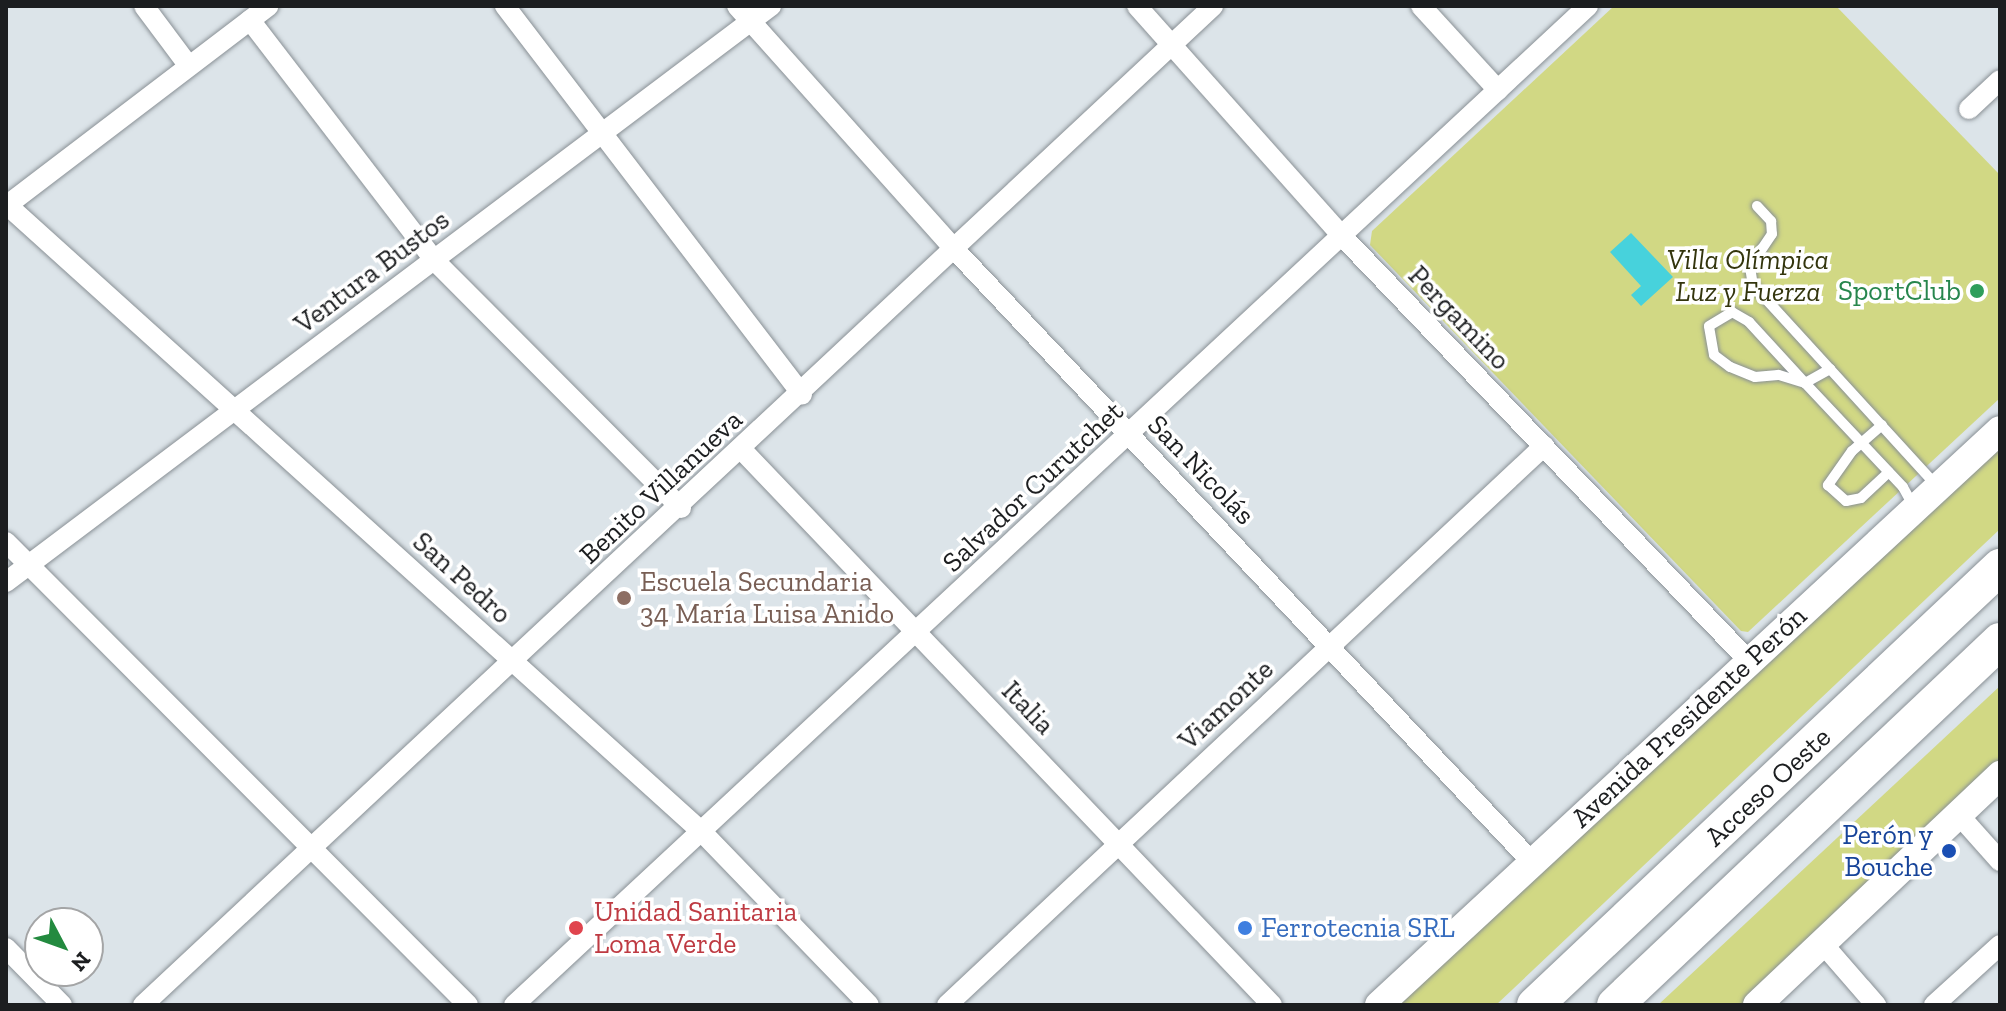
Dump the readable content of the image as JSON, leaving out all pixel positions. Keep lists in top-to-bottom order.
{
  "streets": {
    "highway": ["Acceso Oeste"],
    "street": [
      "Ventura Bustos",
      "Pergamino",
      "San Nicolás",
      "Benito Villanueva",
      "Salvador Curutchet",
      "San Pedro",
      "Viamonte",
      "Italia",
      "Avenida Presidente Perón"
    ]
  },
  "crossings": [
    ["Ventura Bustos", "San Nicolás"],
    ["Ventura Bustos", "San Pedro"],
    ["Pergamino", "Benito Villanueva"],
    ["Pergamino", "Salvador Curutchet"],
    ["Pergamino", "Viamonte"],
    ["Pergamino", "Avenida Presidente Perón"],
    ["San Nicolás", "Benito Villanueva"],
    ["San Nicolás", "Salvador Curutchet"],
    ["San Nicolás", "Viamonte"],
    ["San Nicolás", "Avenida Presidente Perón"],
    ["Benito Villanueva", "San Pedro"],
    ["Benito Villanueva", "Italia"],
    ["Salvador Curutchet", "San Pedro"],
    ["Salvador Curutchet", "Italia"],
    ["Viamonte", "Italia"]
  ],
  "parks": ["Villa Olímpica Luz y Fuerza"],
  "places": [
    "SportClub",
    "Escuela Secundaria 34 María Luisa Anido",
    "Perón y Bouche",
    "Unidad Sanitaria Loma Verde",
    "Ferrotecnia SRL"
  ],
  "north": "bottom right"
}
